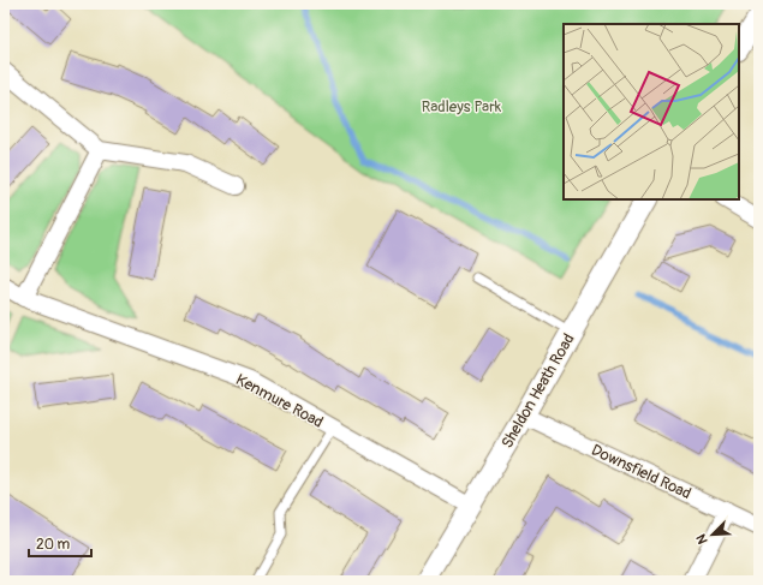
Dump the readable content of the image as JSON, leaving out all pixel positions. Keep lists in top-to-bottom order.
{
  "streets": {
    "street": ["Sheldon Heath Road", "Kenmure Road", "Downsfield Road"]
  },
  "crossings": [
    ["Sheldon Heath Road", "Kenmure Road"],
    ["Sheldon Heath Road", "Downsfield Road"]
  ],
  "parks": ["Radleys Park"],
  "scale_bar": "20 m",
  "north": "bottom left"
}
